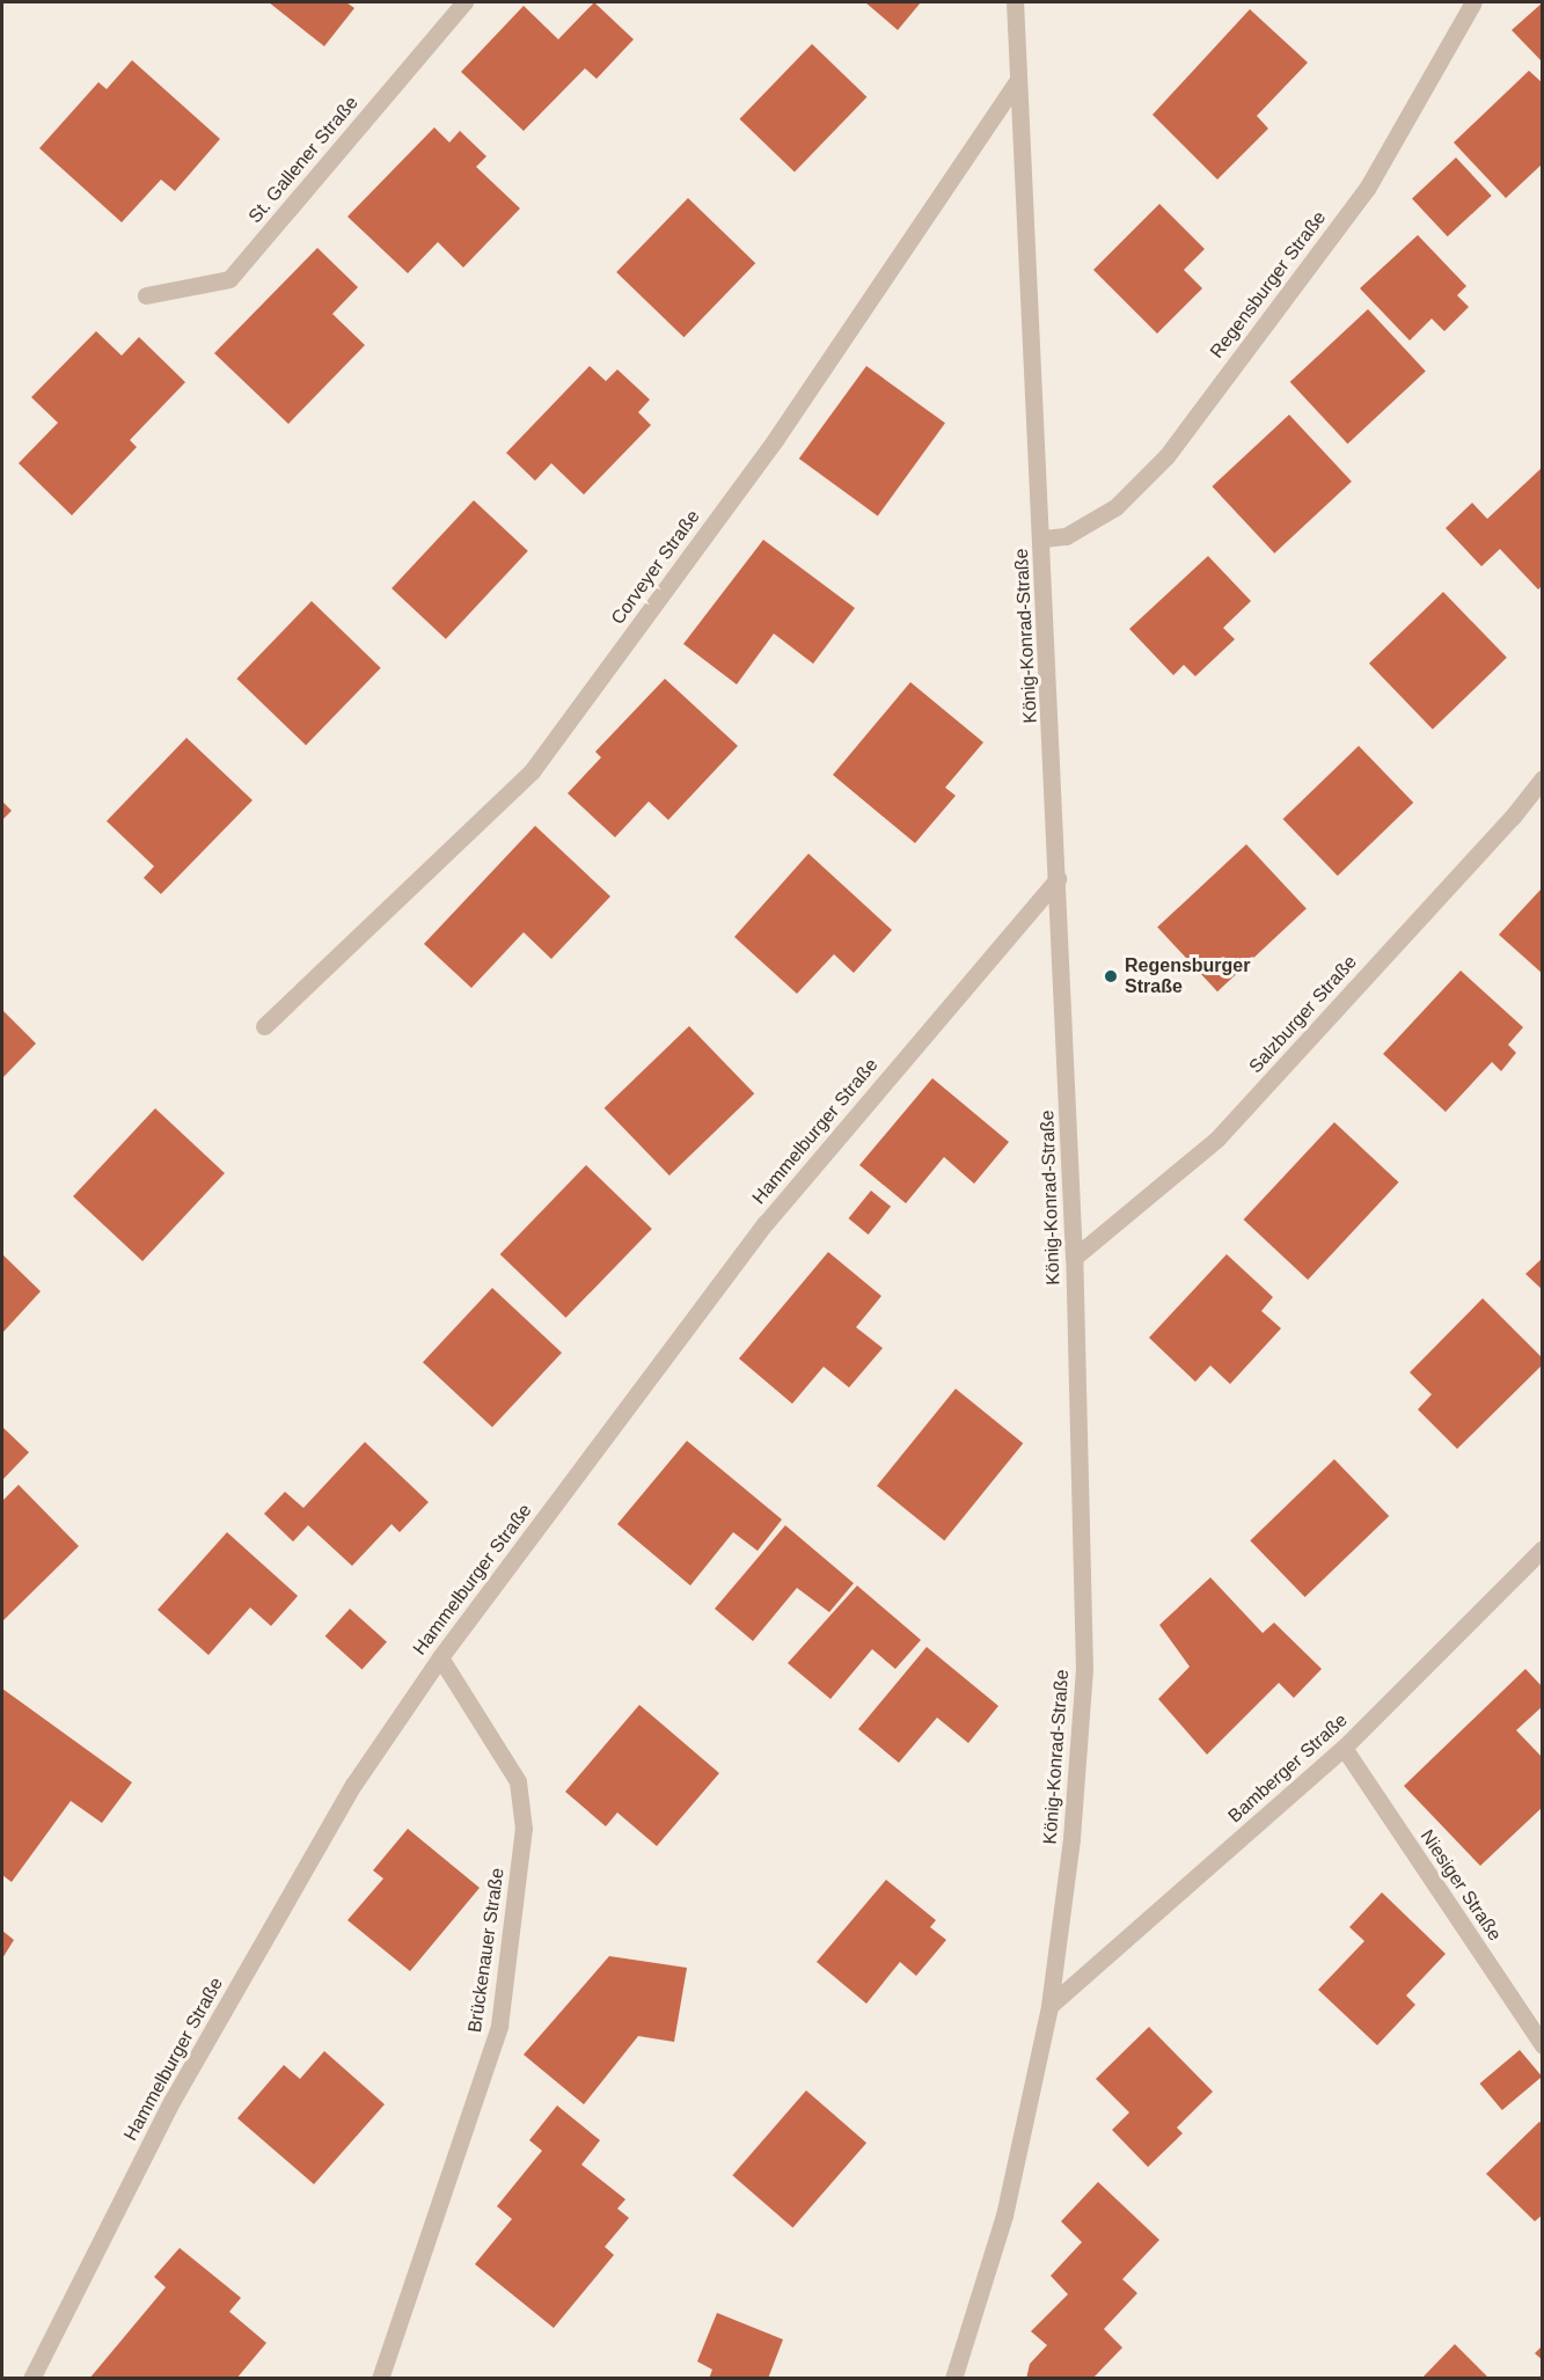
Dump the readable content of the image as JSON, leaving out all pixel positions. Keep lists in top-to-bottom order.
{
  "streets": {
    "street": [
      "St. Gallener Straße",
      "Regensburger Straße",
      "Corveyer Straße",
      "König-Konrad-Straße",
      "Salzburger Straße",
      "Hammelburger Straße",
      "Bamberger Straße",
      "Niesiger Straße",
      "Brückenauer Straße"
    ]
  },
  "crossings": [
    ["Regensburger Straße", "König-Konrad-Straße"],
    ["Corveyer Straße", "König-Konrad-Straße"],
    ["König-Konrad-Straße", "Salzburger Straße"],
    ["König-Konrad-Straße", "Hammelburger Straße"],
    ["König-Konrad-Straße", "Bamberger Straße"],
    ["Hammelburger Straße", "Brückenauer Straße"],
    ["Bamberger Straße", "Niesiger Straße"]
  ],
  "places": ["Regensburger Straße"]
}
